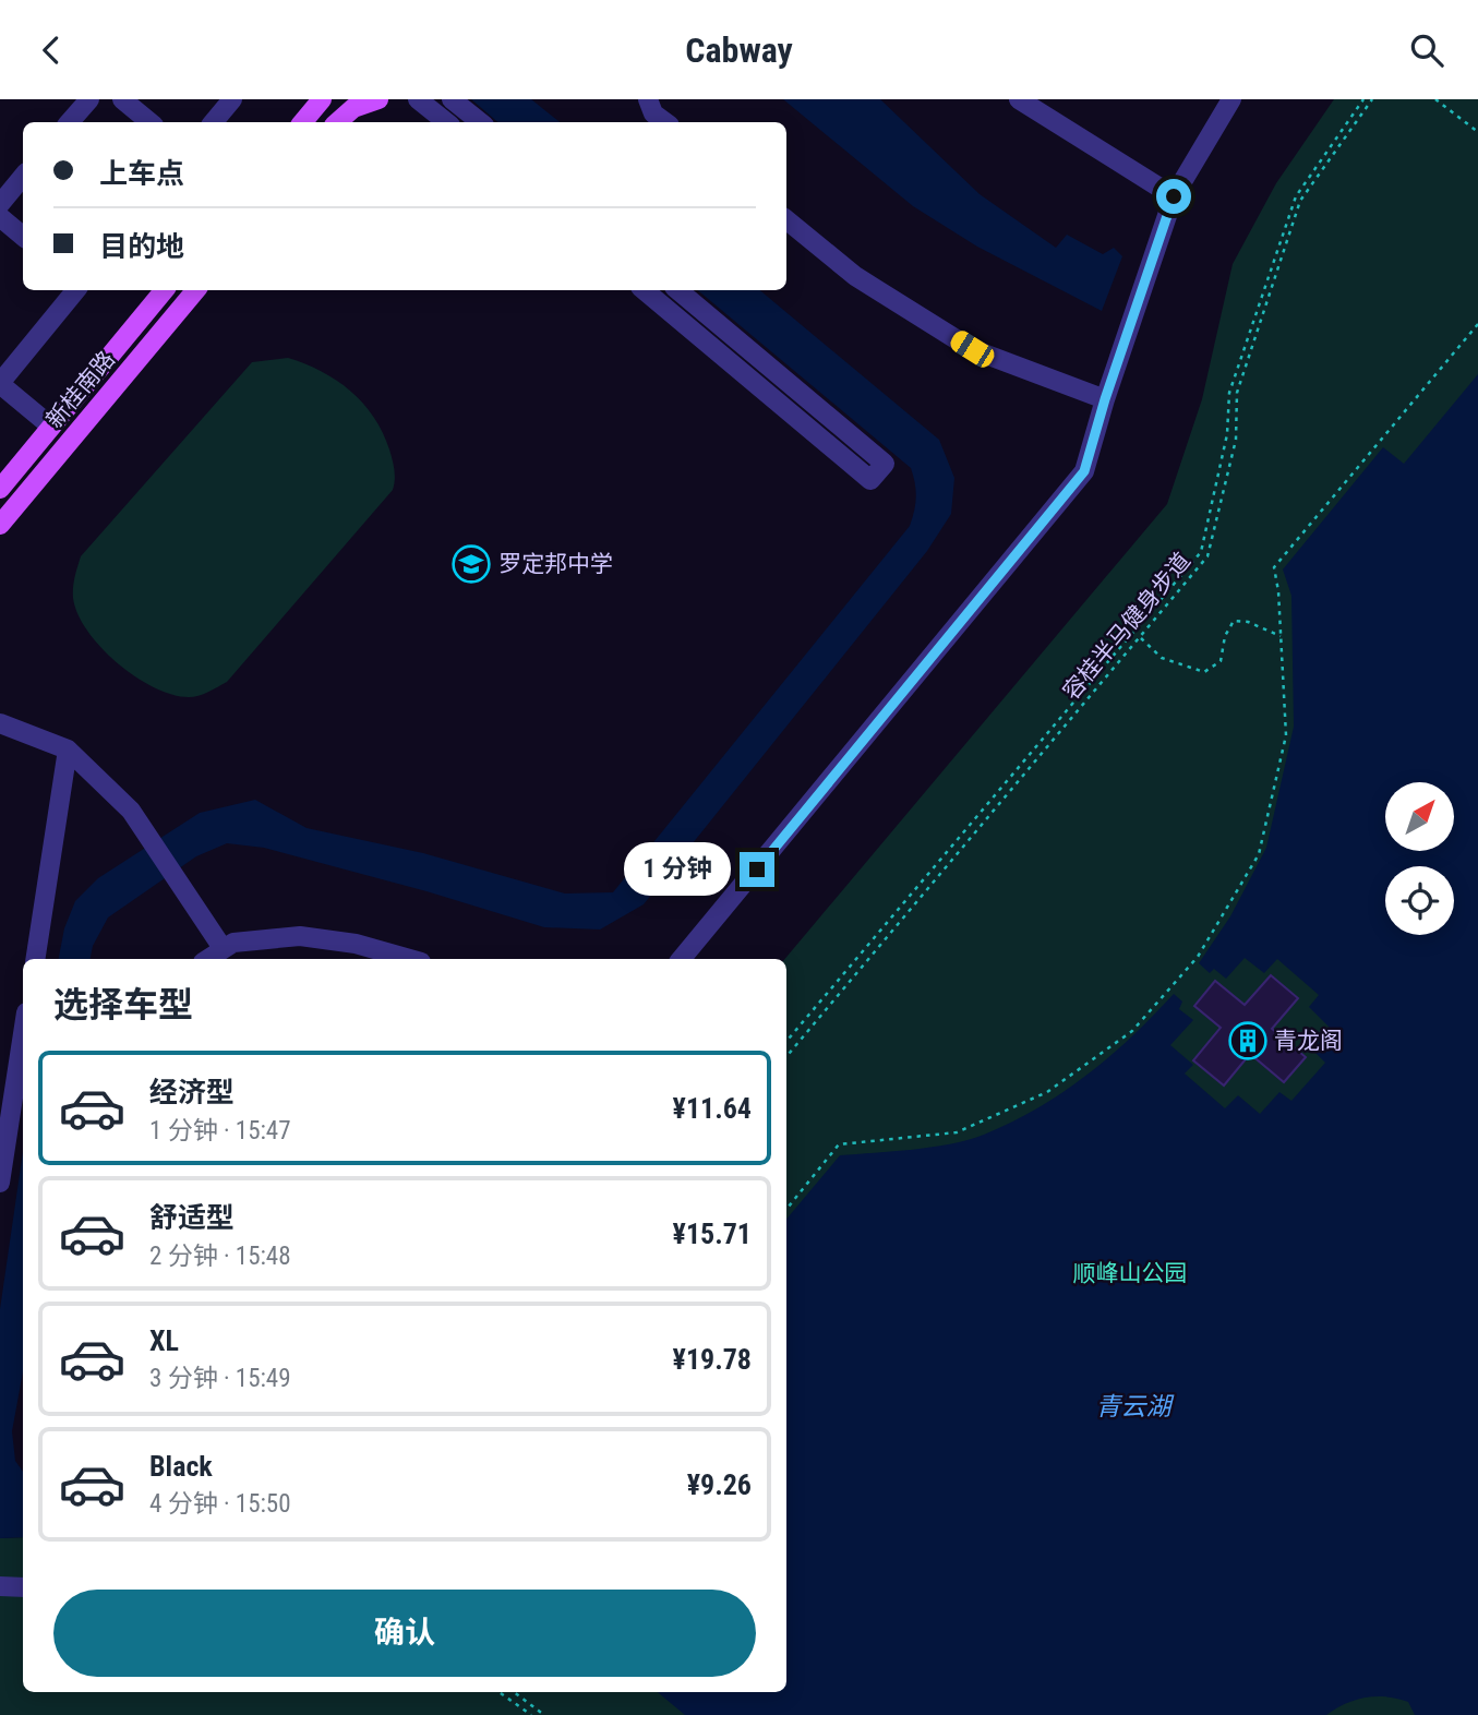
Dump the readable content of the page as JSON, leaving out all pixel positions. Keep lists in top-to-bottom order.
{
  "streets": {
    "main road": ["新桂南路"],
    "path": ["容桂半马健身步道"]
  },
  "water": ["青云湖"],
  "parks": ["顺峰山公园"],
  "places": {
    "school or university": ["罗定邦中学"],
    "building": ["青龙阁"]
  },
  "north": "top right",
  "page": {
    "header": "Cabway",
    "banner": ["上车点", "目的地"],
    "bubble": "1 分钟",
    "heading": "选择车型",
    "list": [
      {
        "name": "经济型",
        "note": "1 分钟 · 15:47",
        "value": "¥11.64"
      },
      {
        "name": "舒适型",
        "note": "2 分钟 · 15:48",
        "value": "¥15.71"
      },
      {
        "name": "XL",
        "note": "3 分钟 · 15:49",
        "value": "¥19.78"
      },
      {
        "name": "Black",
        "note": "4 分钟 · 15:50",
        "value": "¥9.26"
      }
    ],
    "buttons": "确认"
  }
}
